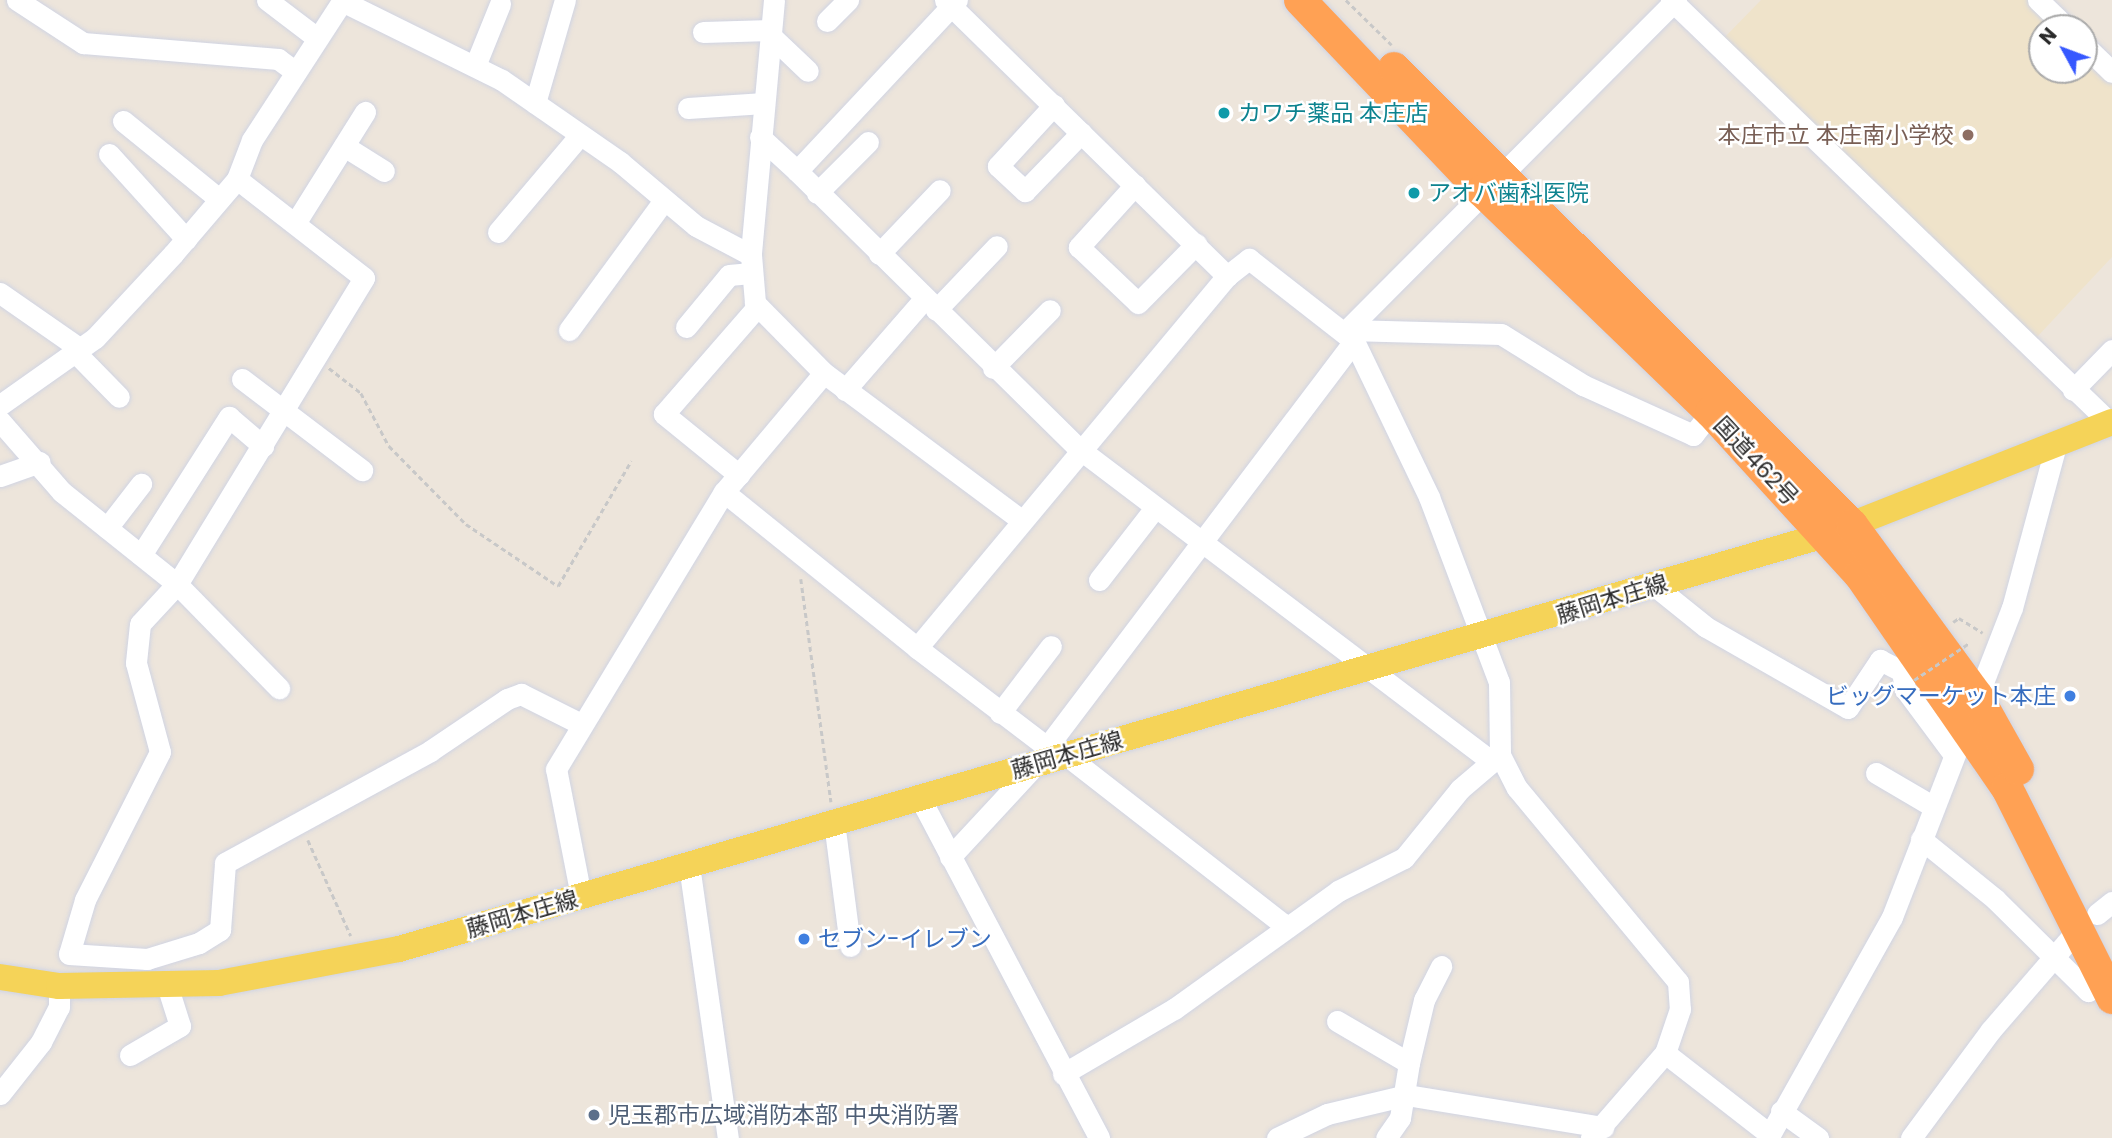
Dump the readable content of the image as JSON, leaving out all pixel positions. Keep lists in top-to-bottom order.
{
  "streets": {
    "highway": ["国道462号"],
    "main road": ["藤岡本庄線"]
  },
  "crossings": [
    ["国道462号", "藤岡本庄線"]
  ],
  "places": [
    "カワチ薬品 本庄店",
    "本庄市立 本庄南小学校",
    "アオバ歯科医院",
    "ビッグマーケット本庄",
    "セブン-イレブン",
    "児玉郡市広域消防本部 中央消防署"
  ],
  "north": "top left"
}
